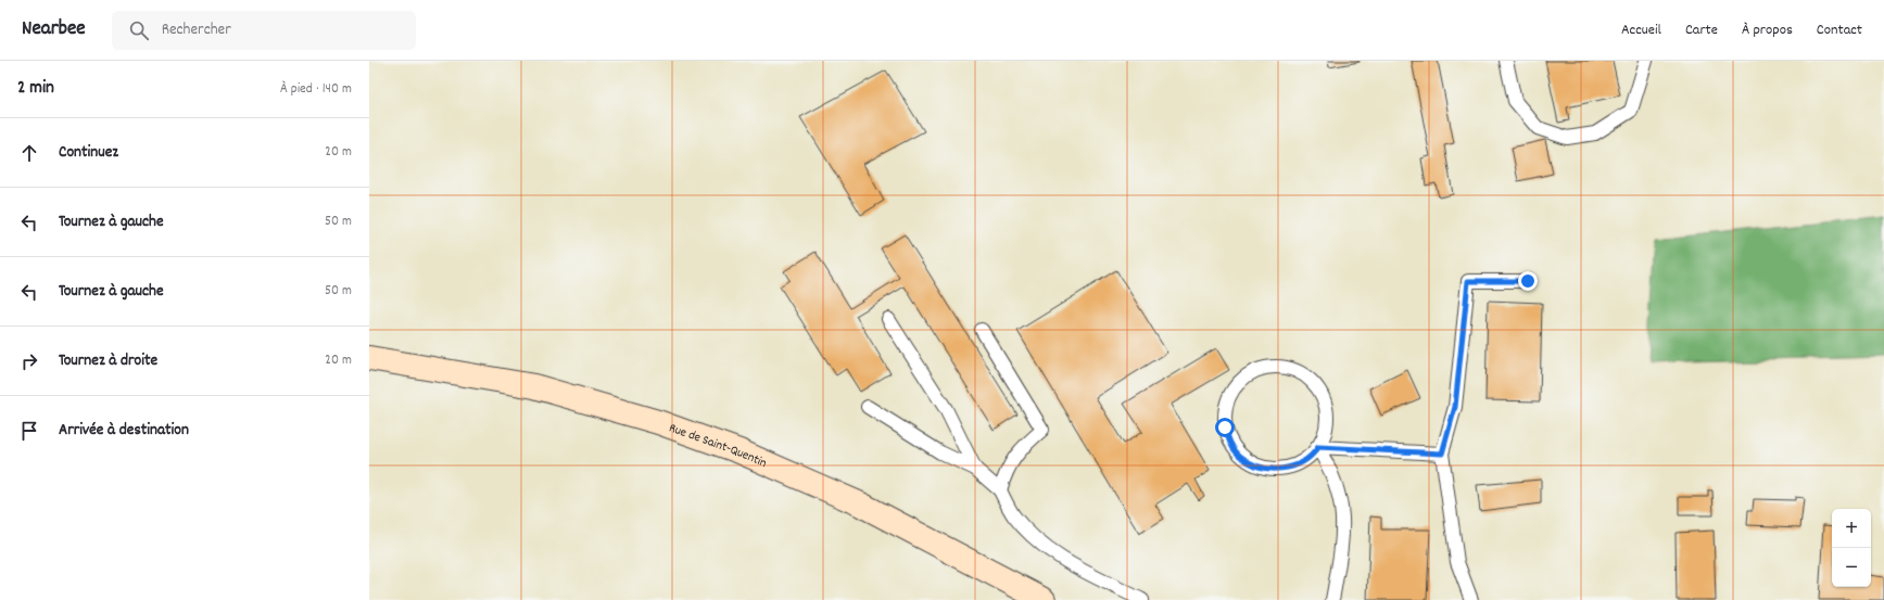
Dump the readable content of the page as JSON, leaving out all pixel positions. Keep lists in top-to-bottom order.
{
  "streets": {
    "main road": ["Rue de Saint-Quentin"]
  },
  "page": {
    "header": "Nearbee",
    "search": "Rechercher",
    "nav": [
      "Accueil",
      "Carte",
      "À propos",
      "Contact"
    ],
    "heading": ["2 min", "À pied · 140 m"],
    "list": [
      ["Continuez", "20 m"],
      ["Tournez à gauche", "50 m"],
      ["Tournez à gauche", "50 m"],
      ["Tournez à droite", "20 m"],
      "Arrivée à destination"
    ],
    "map_buttons": ["+", "−"]
  }
}
